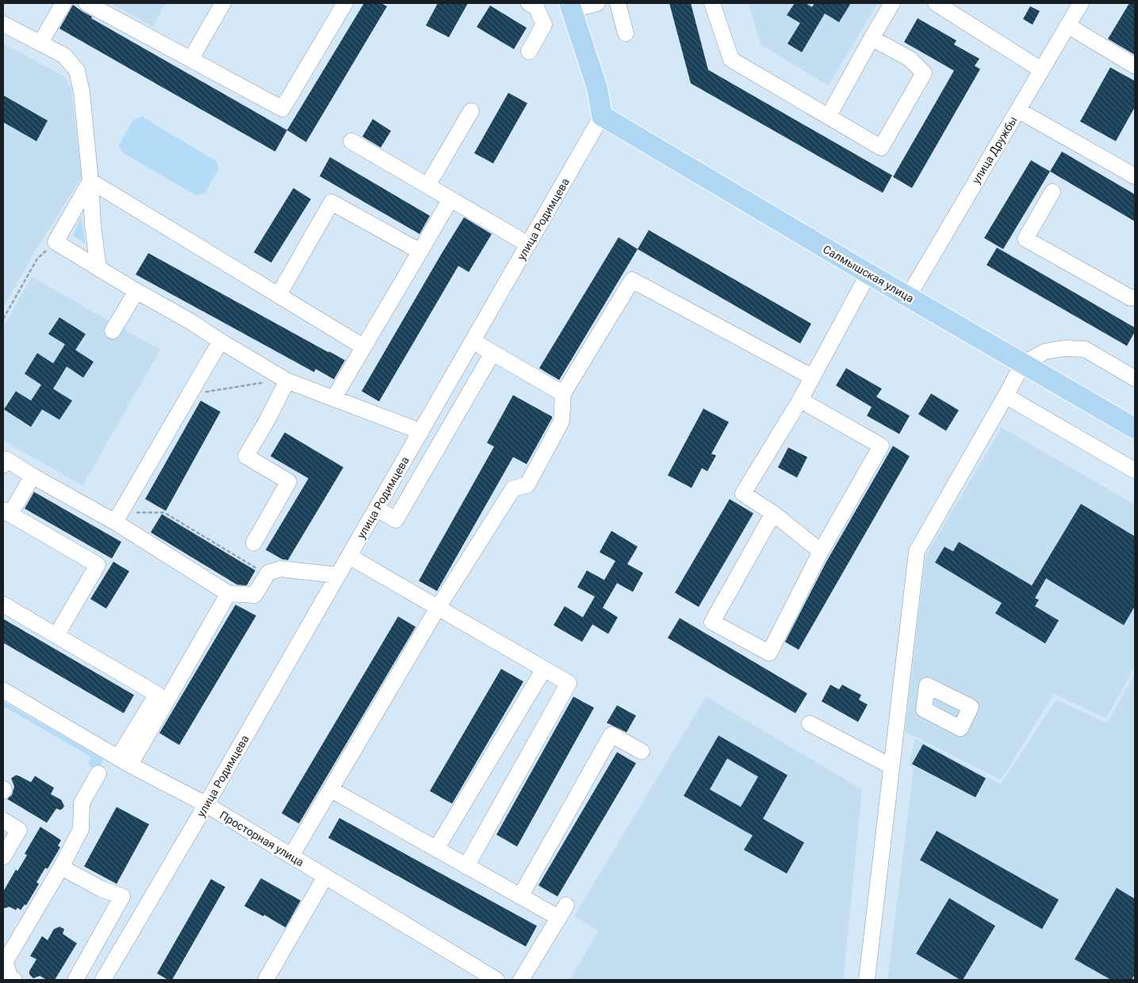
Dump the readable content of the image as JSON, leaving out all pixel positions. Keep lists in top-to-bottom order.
{
  "streets": {
    "main road": ["Салмышская улица"],
    "street": ["улица Дружбы", "улица Родимцева", "Просторная улица"]
  },
  "crossings": [
    ["улица Дружбы", "Салмышская улица"],
    ["улица Родимцева", "Салмышская улица"],
    ["улица Родимцева", "Просторная улица"]
  ]
}
